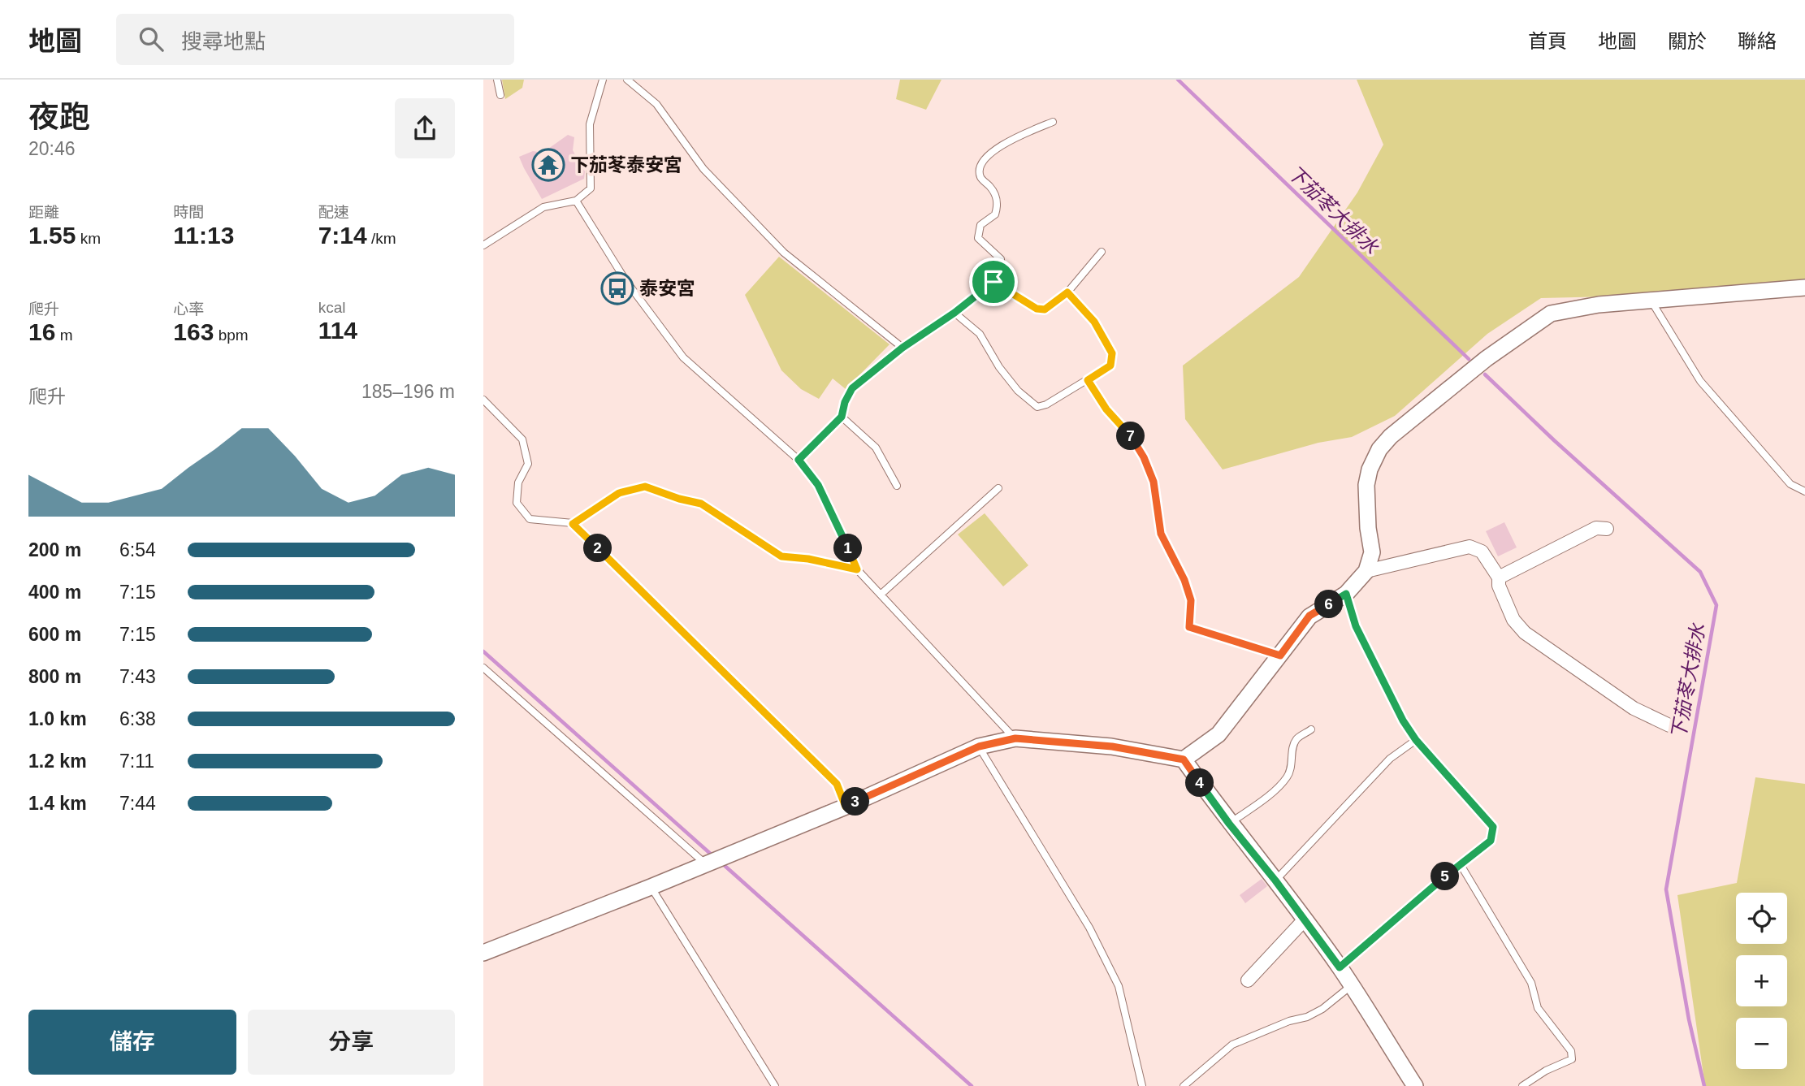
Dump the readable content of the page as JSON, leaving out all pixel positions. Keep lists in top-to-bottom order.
{
  "water": ["下茄苳大排水"],
  "places": {
    "temple": ["下茄苳泰安宮"],
    "bus stop": ["泰安宮"]
  },
  "page": {
    "header": "地圖",
    "search": "搜尋地點",
    "nav": [
      "首頁",
      "地圖",
      "關於",
      "聯絡"
    ],
    "heading": ["夜跑", "20:46"],
    "stats": [
      ["距離", "1.55 km"],
      ["時間", "11:13"],
      ["配速", "7:14 /km"],
      ["爬升", "16 m"],
      ["心率", "163 bpm"],
      ["kcal", "114"]
    ],
    "chart": ["爬升", "185–196 m"],
    "pins": [
      "7",
      "1",
      "2",
      "6",
      "4",
      "3",
      "5"
    ],
    "list": [
      {
        "name": "200 m",
        "note": "6:54"
      },
      {
        "name": "400 m",
        "note": "7:15"
      },
      {
        "name": "600 m",
        "note": "7:15"
      },
      {
        "name": "800 m",
        "note": "7:43"
      },
      {
        "name": "1.0 km",
        "note": "6:38"
      },
      {
        "name": "1.2 km",
        "note": "7:11"
      },
      {
        "name": "1.4 km",
        "note": "7:44"
      }
    ],
    "map_buttons": ["+", "−"],
    "buttons": ["儲存", "分享"]
  }
}
